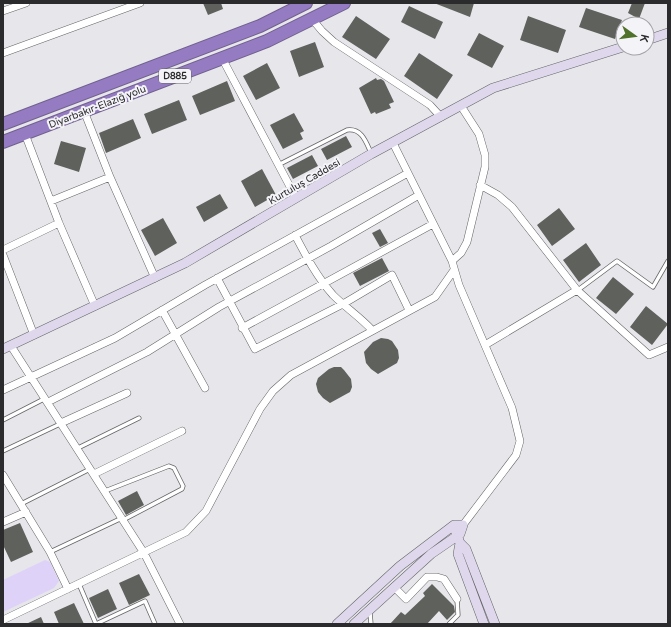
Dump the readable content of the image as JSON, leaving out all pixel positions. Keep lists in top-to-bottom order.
{
  "streets": {
    "highway": ["D885", "Diyarbakır-Elazığ yolu"],
    "main road": ["Kurtuluş Caddesi"]
  },
  "north": "right"
}
